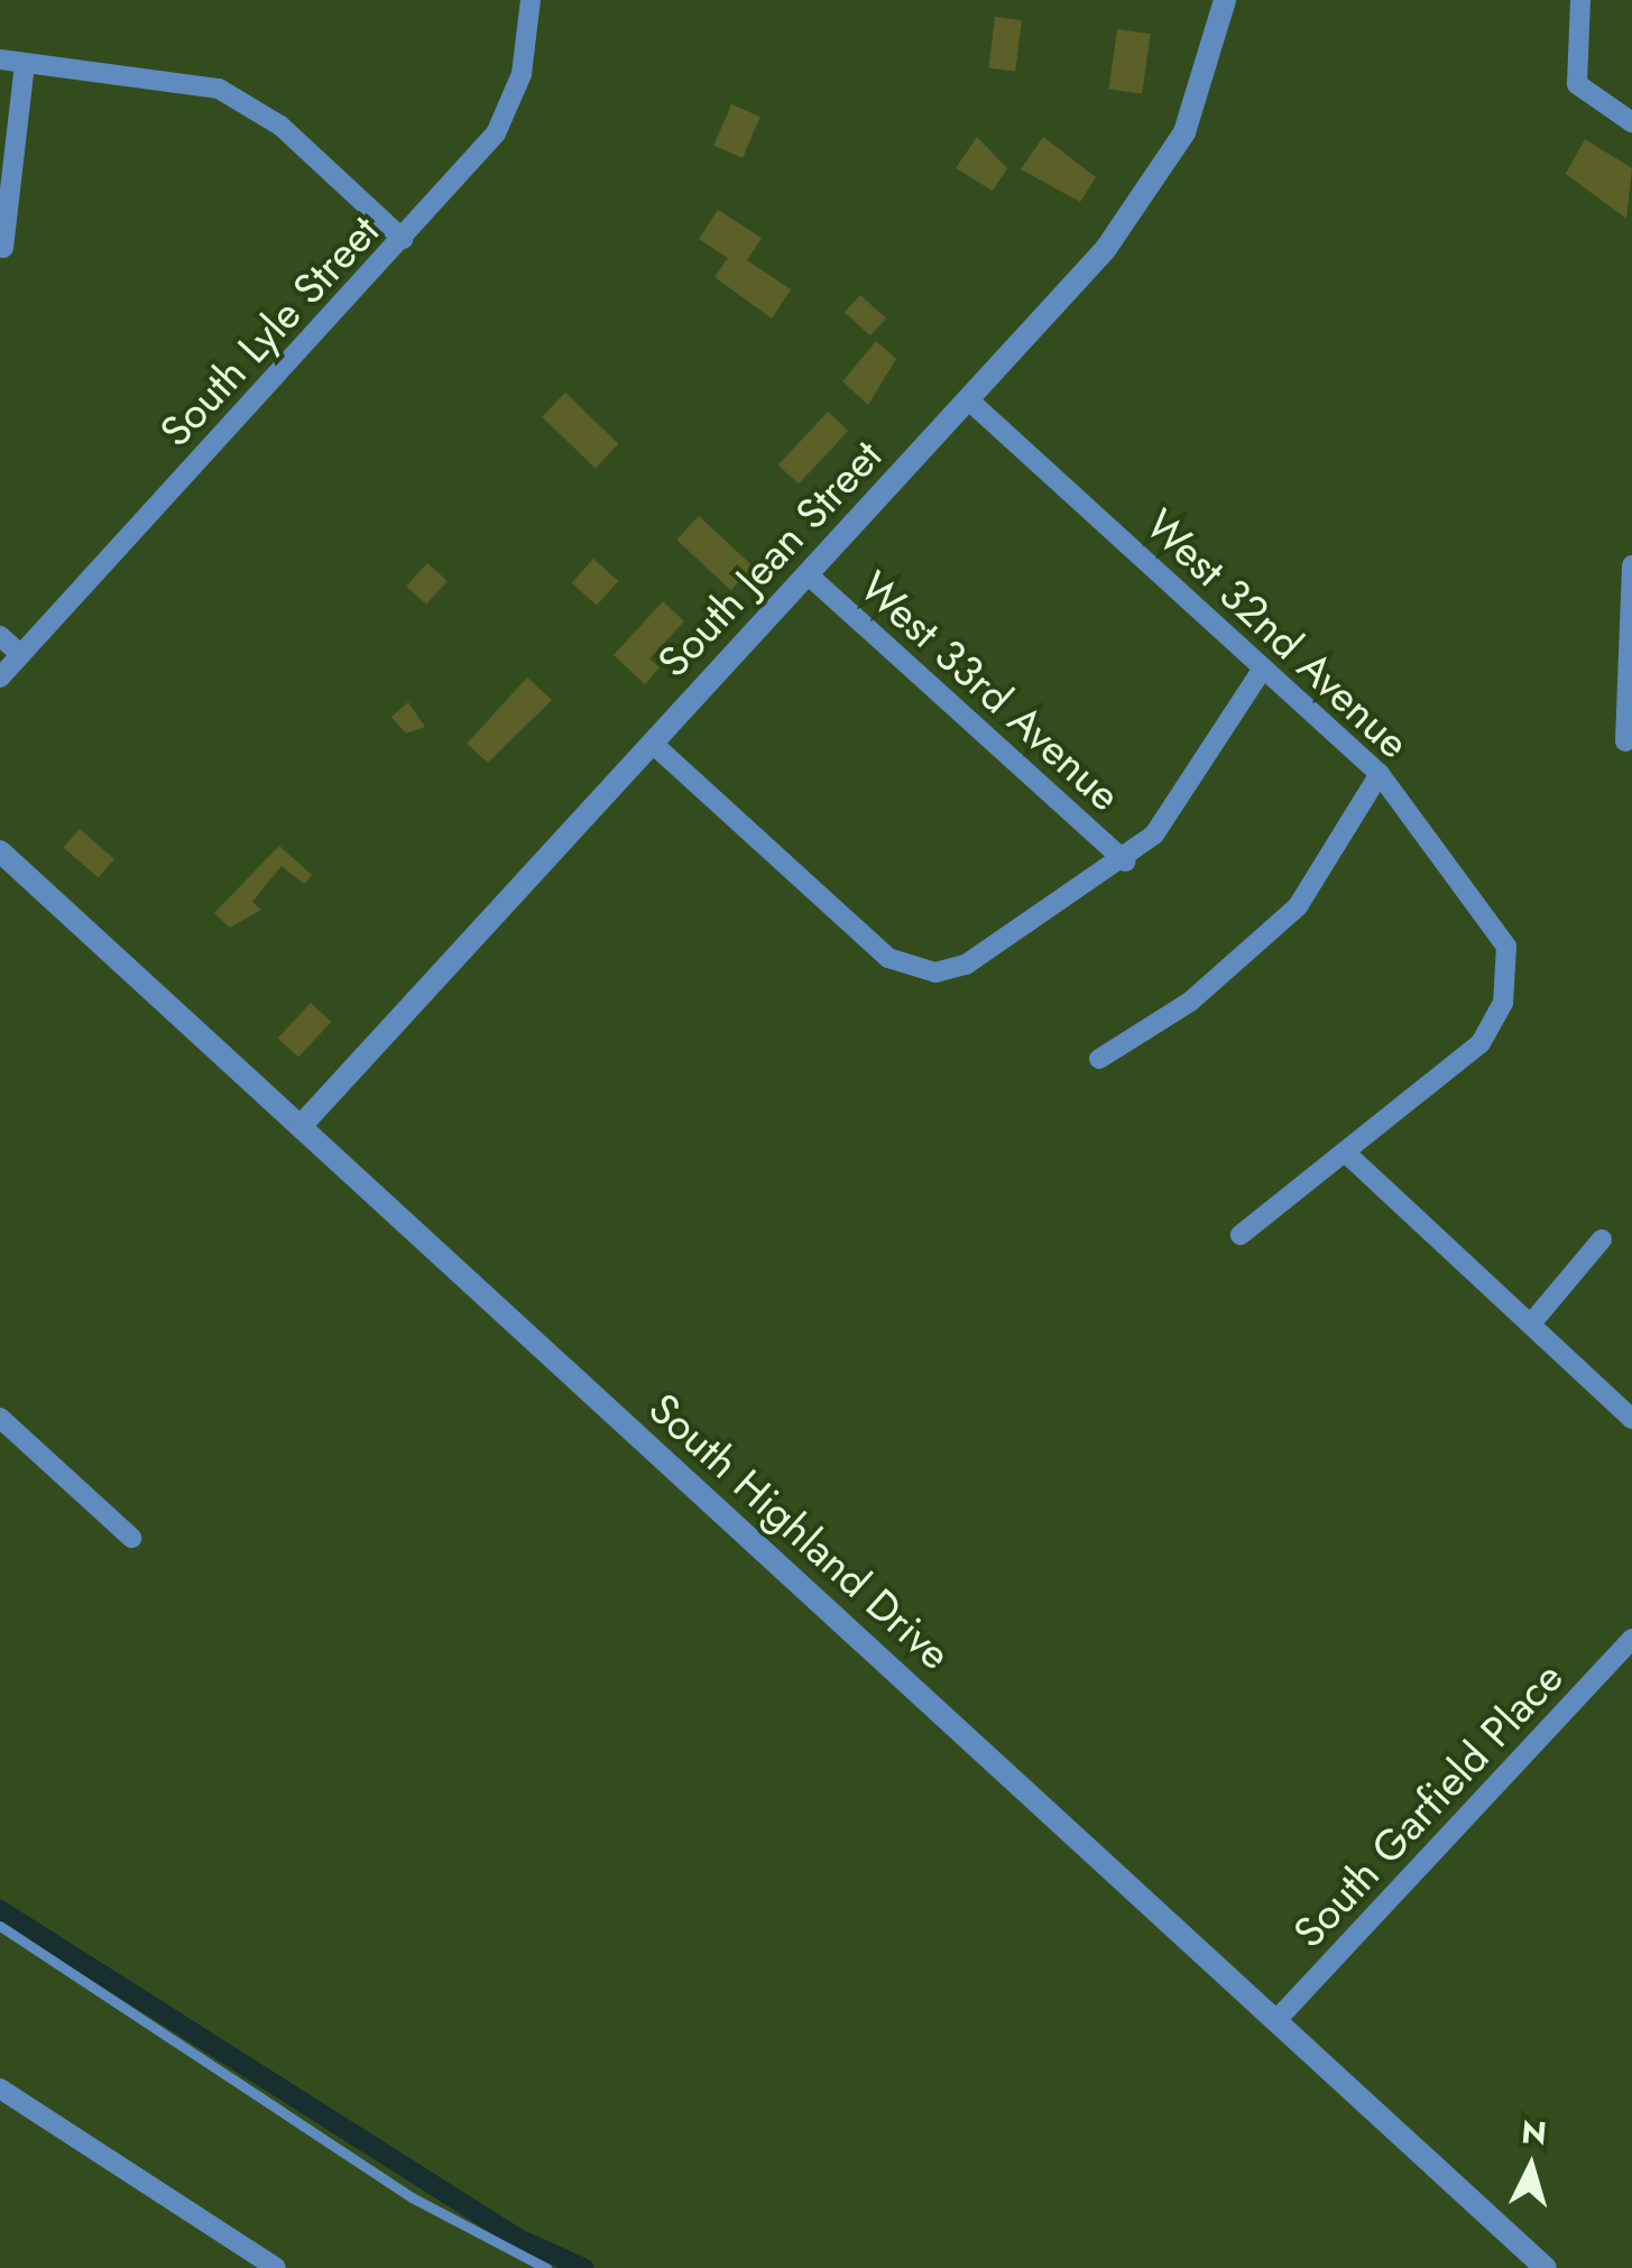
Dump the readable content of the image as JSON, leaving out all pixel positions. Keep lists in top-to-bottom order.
{
  "streets": {
    "street": [
      "South Lyle Street",
      "South Jean Street",
      "West 32nd Avenue",
      "West 33rd Avenue",
      "South Highland Drive",
      "South Garfield Place"
    ]
  },
  "crossings": [
    ["South Jean Street", "West 32nd Avenue"],
    ["South Jean Street", "West 33rd Avenue"],
    ["South Jean Street", "South Highland Drive"],
    ["South Highland Drive", "South Garfield Place"]
  ],
  "north": "top"
}
